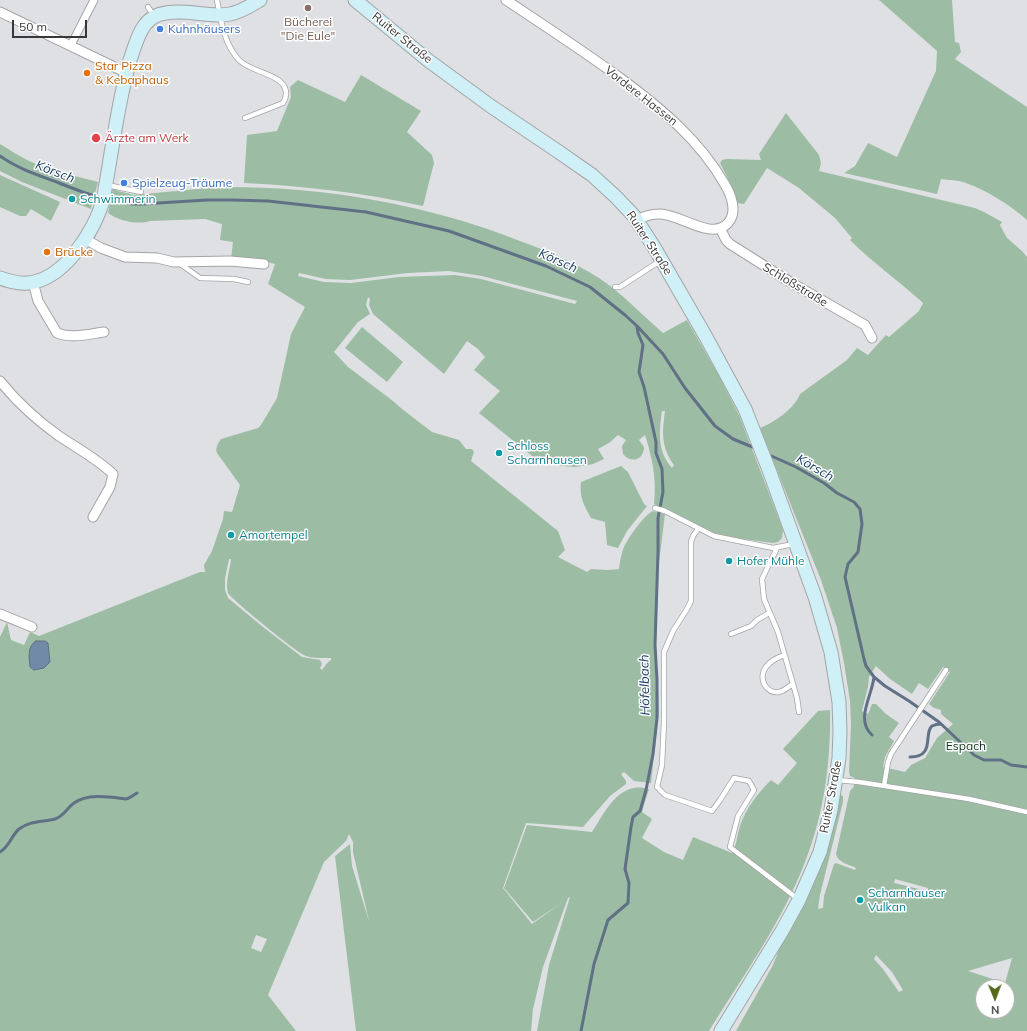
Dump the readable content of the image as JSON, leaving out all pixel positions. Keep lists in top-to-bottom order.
{
  "streets": {
    "main road": ["Ruiter Straße"],
    "street": ["Vordere Hassen", "Schloßstraße"]
  },
  "crossings": [
    ["Vordere Hassen", "Schloßstraße"]
  ],
  "water": ["Körsch", "Höfelbach"],
  "parks": ["Espach"],
  "places": [
    "Bücherei \"Die Eule\"",
    "Kuhnhäusers",
    "Star Pizza & Kebaphaus",
    "Ärzte am Werk",
    "Spielzeug-Träume",
    "Schwimmerin",
    "Brücke",
    "Schloss Scharnhausen",
    "Amortempel",
    "Hofer Mühle",
    "Scharnhauser Vulkan"
  ],
  "scale_bar": "50 m",
  "north": "bottom"
}
